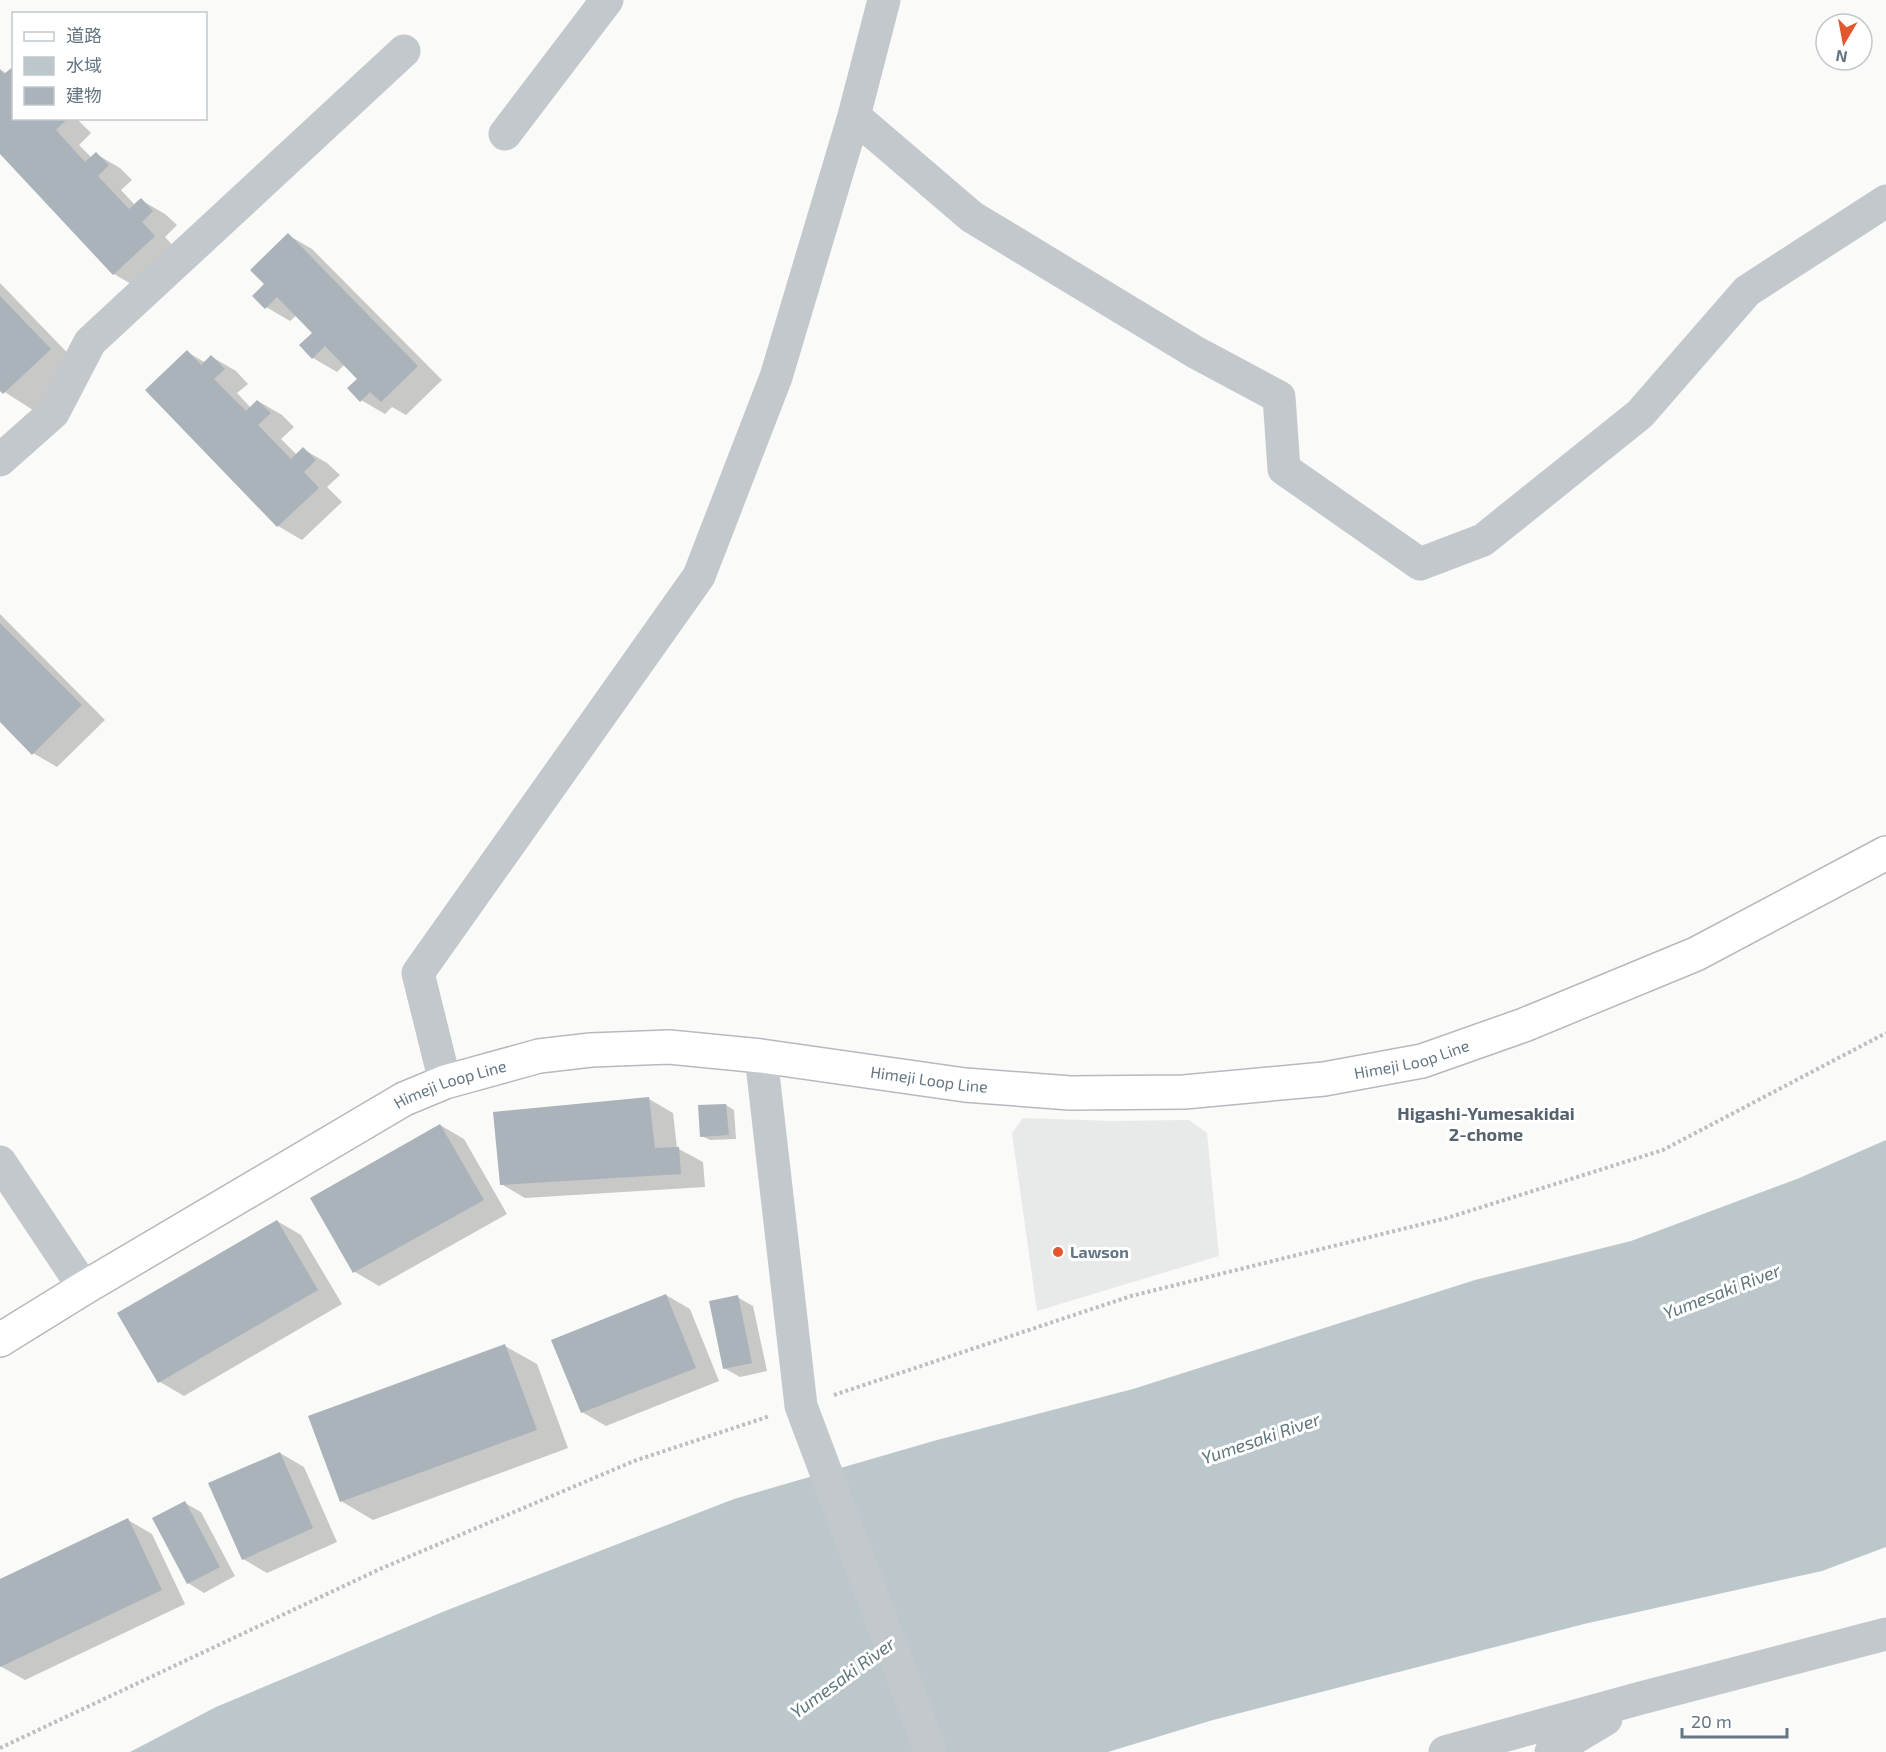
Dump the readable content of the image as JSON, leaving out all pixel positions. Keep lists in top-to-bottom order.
{
  "streets": {
    "main road": ["Himeji Loop Line"]
  },
  "districts": ["Higashi-Yumesakidai 2-chome"],
  "water": ["Yumesaki River"],
  "places": ["Lawson"],
  "legend": ["道路", "水域", "建物"],
  "scale_bar": "20 m",
  "north": "bottom"
}
